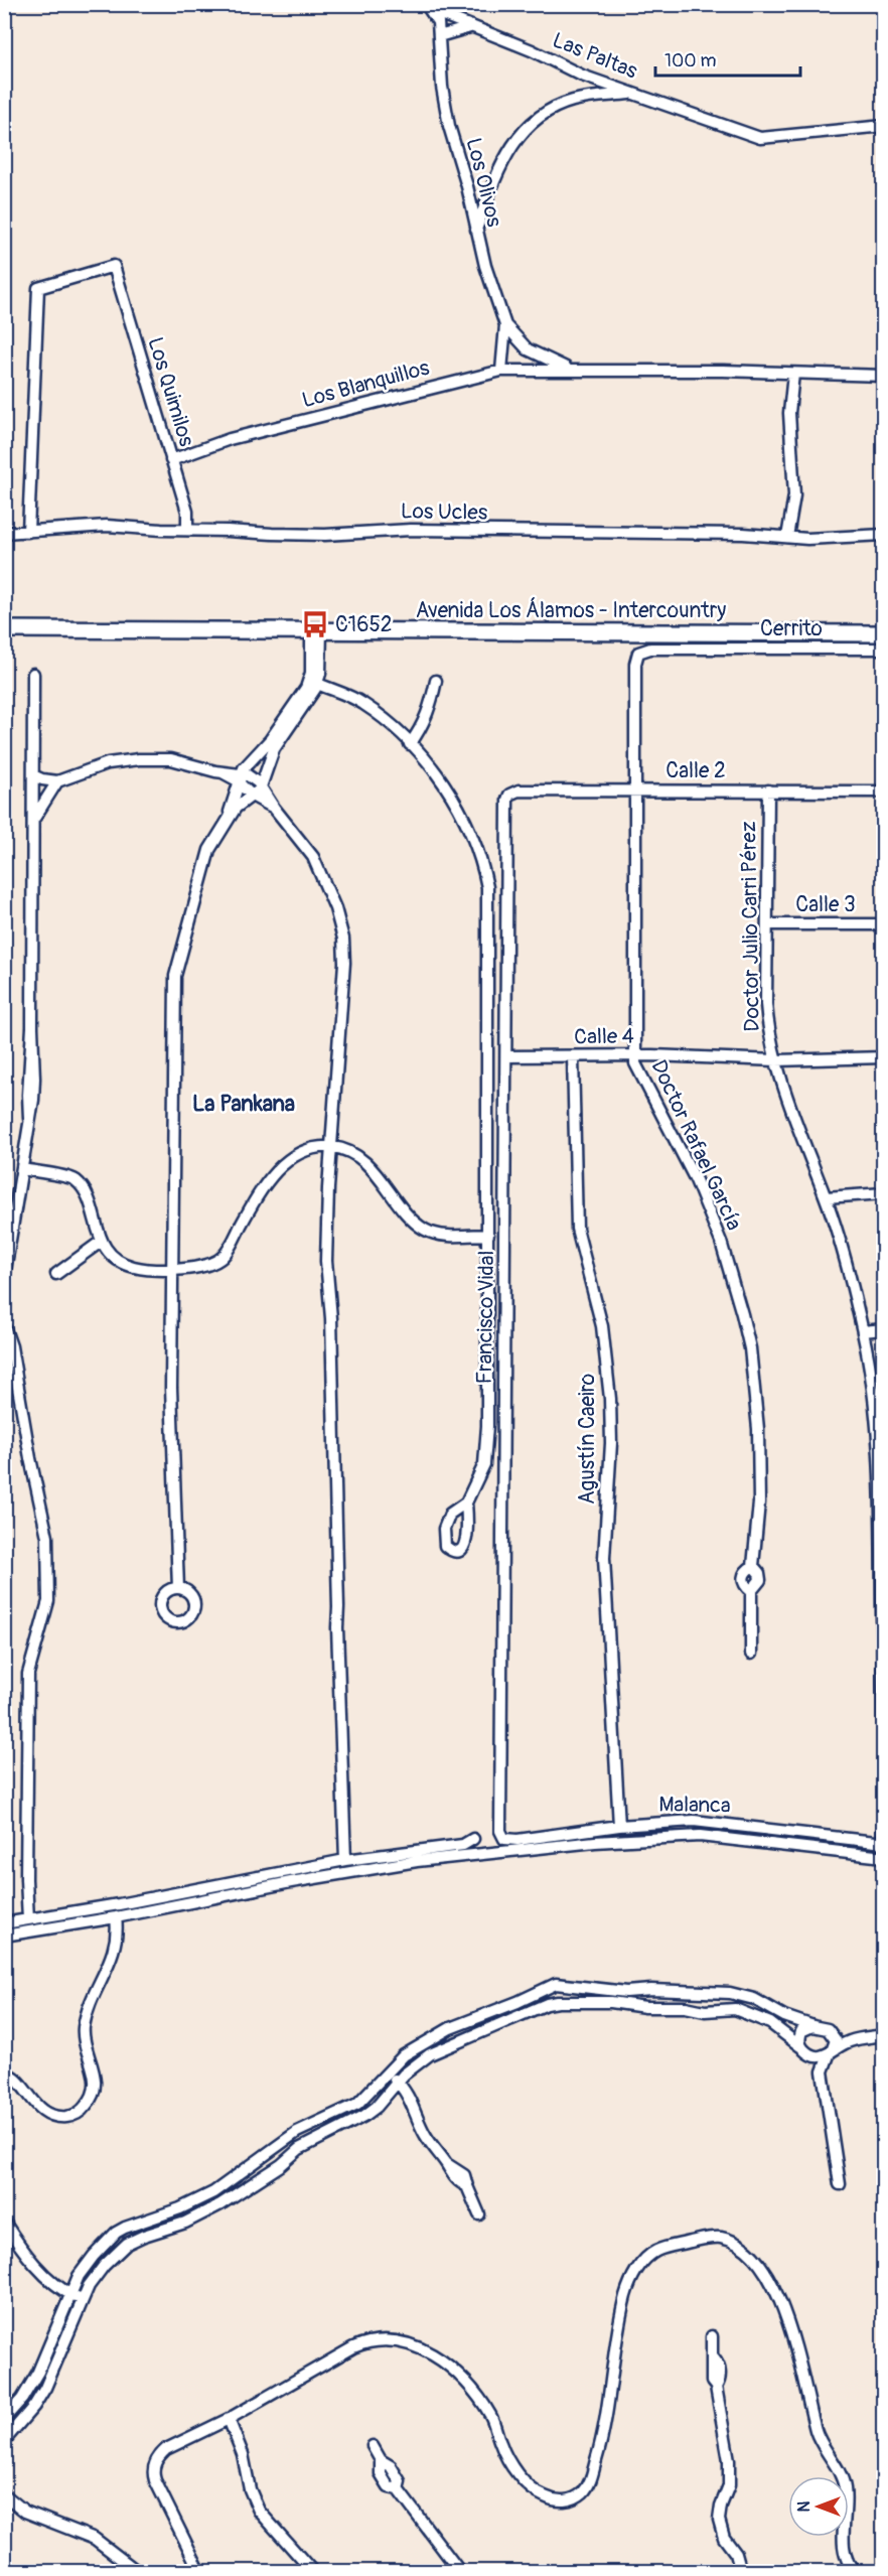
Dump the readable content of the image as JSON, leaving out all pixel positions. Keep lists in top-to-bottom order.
{
  "streets": {
    "main road": ["Avenida Los Álamos - Intercountry"],
    "street": [
      "Las Paltas",
      "Los Olivos",
      "Los Blanquillos",
      "Los Quimilos",
      "Los Ucles",
      "Cerrito",
      "Calle 2",
      "Calle 3",
      "Doctor Julio Carri Pérez",
      "Calle 4",
      "Doctor Rafael García",
      "Francisco Vidal",
      "Agustín Caeiro",
      "Malanca"
    ]
  },
  "crossings": [
    ["Las Paltas", "Los Olivos"],
    ["Los Olivos", "Los Blanquillos"],
    ["Los Blanquillos", "Los Quimilos"],
    ["Los Quimilos", "Los Ucles"],
    ["Cerrito", "Doctor Rafael García"],
    ["Calle 2", "Doctor Julio Carri Pérez"],
    ["Calle 2", "Doctor Rafael García"],
    ["Calle 2", "Francisco Vidal"],
    ["Calle 3", "Doctor Julio Carri Pérez"],
    ["Doctor Julio Carri Pérez", "Calle 4"],
    ["Doctor Julio Carri Pérez", "Malanca"],
    ["Calle 4", "Doctor Rafael García"],
    ["Calle 4", "Francisco Vidal"],
    ["Calle 4", "Agustín Caeiro"],
    ["Francisco Vidal", "Malanca"],
    ["Agustín Caeiro", "Malanca"]
  ],
  "districts": ["La Pankana"],
  "places": {
    "bus stop": ["C1652"]
  },
  "scale_bar": "100 m",
  "north": "left"
}
